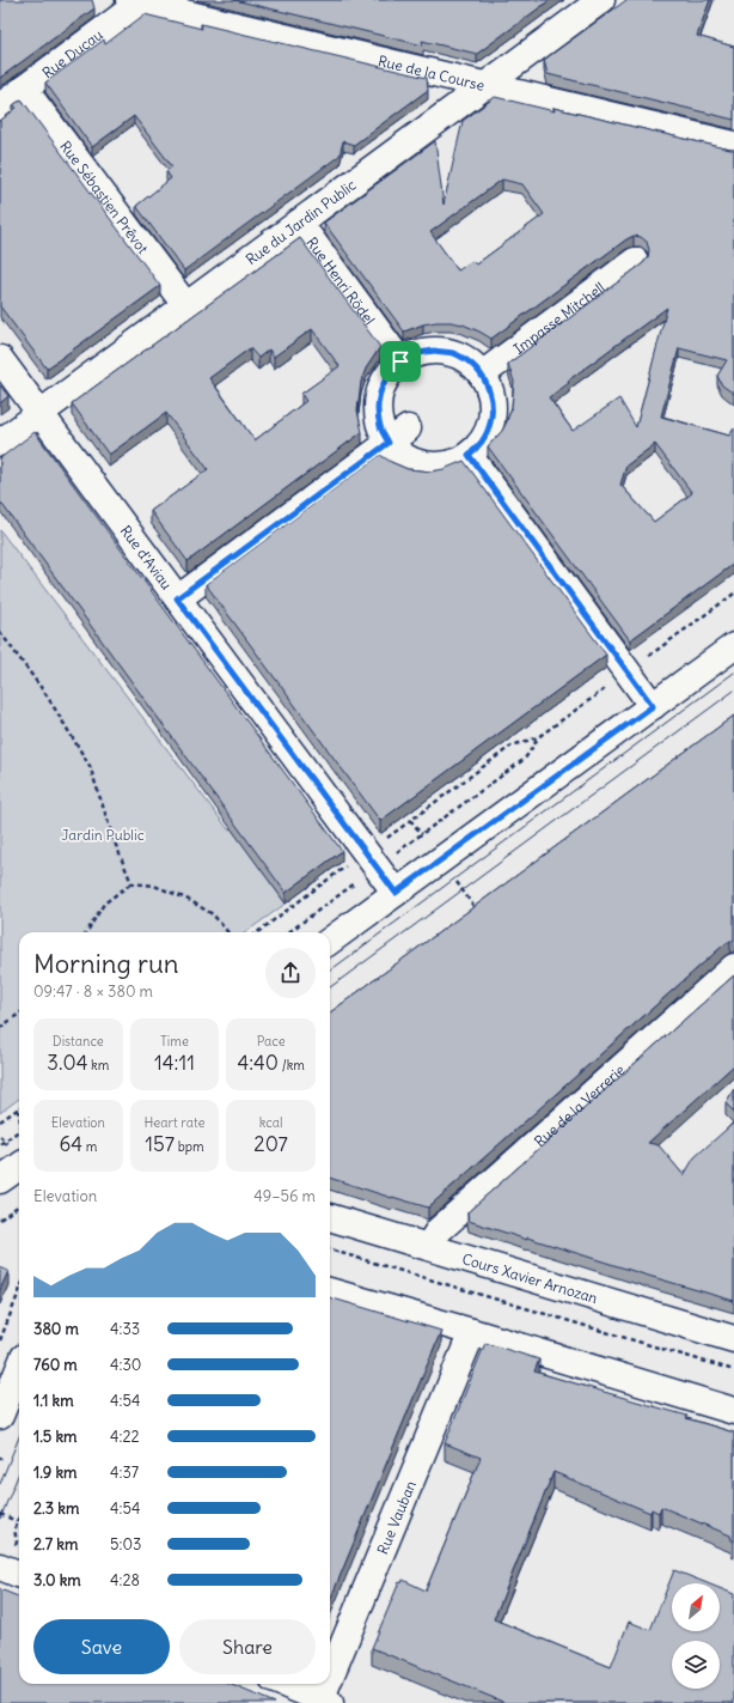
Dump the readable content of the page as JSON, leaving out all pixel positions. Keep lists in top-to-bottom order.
{
  "streets": {
    "street": [
      "Rue Ducau",
      "Rue de la Course",
      "Rue Sébastien Prêvot",
      "Rue du Jardin Public",
      "Rue Henri Rödel",
      "Impasse Mitchell",
      "Rue d'Aviau",
      "Rue de la Verrerie",
      "Cours Xavier Arnozan",
      "Rue Vauban"
    ]
  },
  "crossings": [
    ["Rue Ducau", "Rue de la Course"],
    ["Rue Ducau", "Rue Sébastien Prêvot"],
    ["Rue de la Course", "Rue du Jardin Public"],
    ["Rue Sébastien Prêvot", "Rue du Jardin Public"],
    ["Rue du Jardin Public", "Rue Henri Rödel"],
    ["Rue du Jardin Public", "Rue d'Aviau"],
    ["Rue Henri Rödel", "Impasse Mitchell"],
    ["Rue de la Verrerie", "Cours Xavier Arnozan"]
  ],
  "parks": ["Jardin Public"],
  "north": "top right",
  "page": {
    "heading": ["Morning run", "09:47 · 8 × 380 m"],
    "stats": [
      ["Distance", "3.04 km"],
      ["Time", "14:11"],
      ["Pace", "4:40 /km"],
      ["Elevation", "64 m"],
      ["Heart rate", "157 bpm"],
      ["kcal", "207"]
    ],
    "chart": ["Elevation", "49–56 m"],
    "list": [
      {
        "name": "380 m",
        "note": "4:33"
      },
      {
        "name": "760 m",
        "note": "4:30"
      },
      {
        "name": "1.1 km",
        "note": "4:54"
      },
      {
        "name": "1.5 km",
        "note": "4:22"
      },
      {
        "name": "1.9 km",
        "note": "4:37"
      },
      {
        "name": "2.3 km",
        "note": "4:54"
      },
      {
        "name": "2.7 km",
        "note": "5:03"
      },
      {
        "name": "3.0 km",
        "note": "4:28"
      }
    ],
    "buttons": ["Save", "Share"]
  }
}
